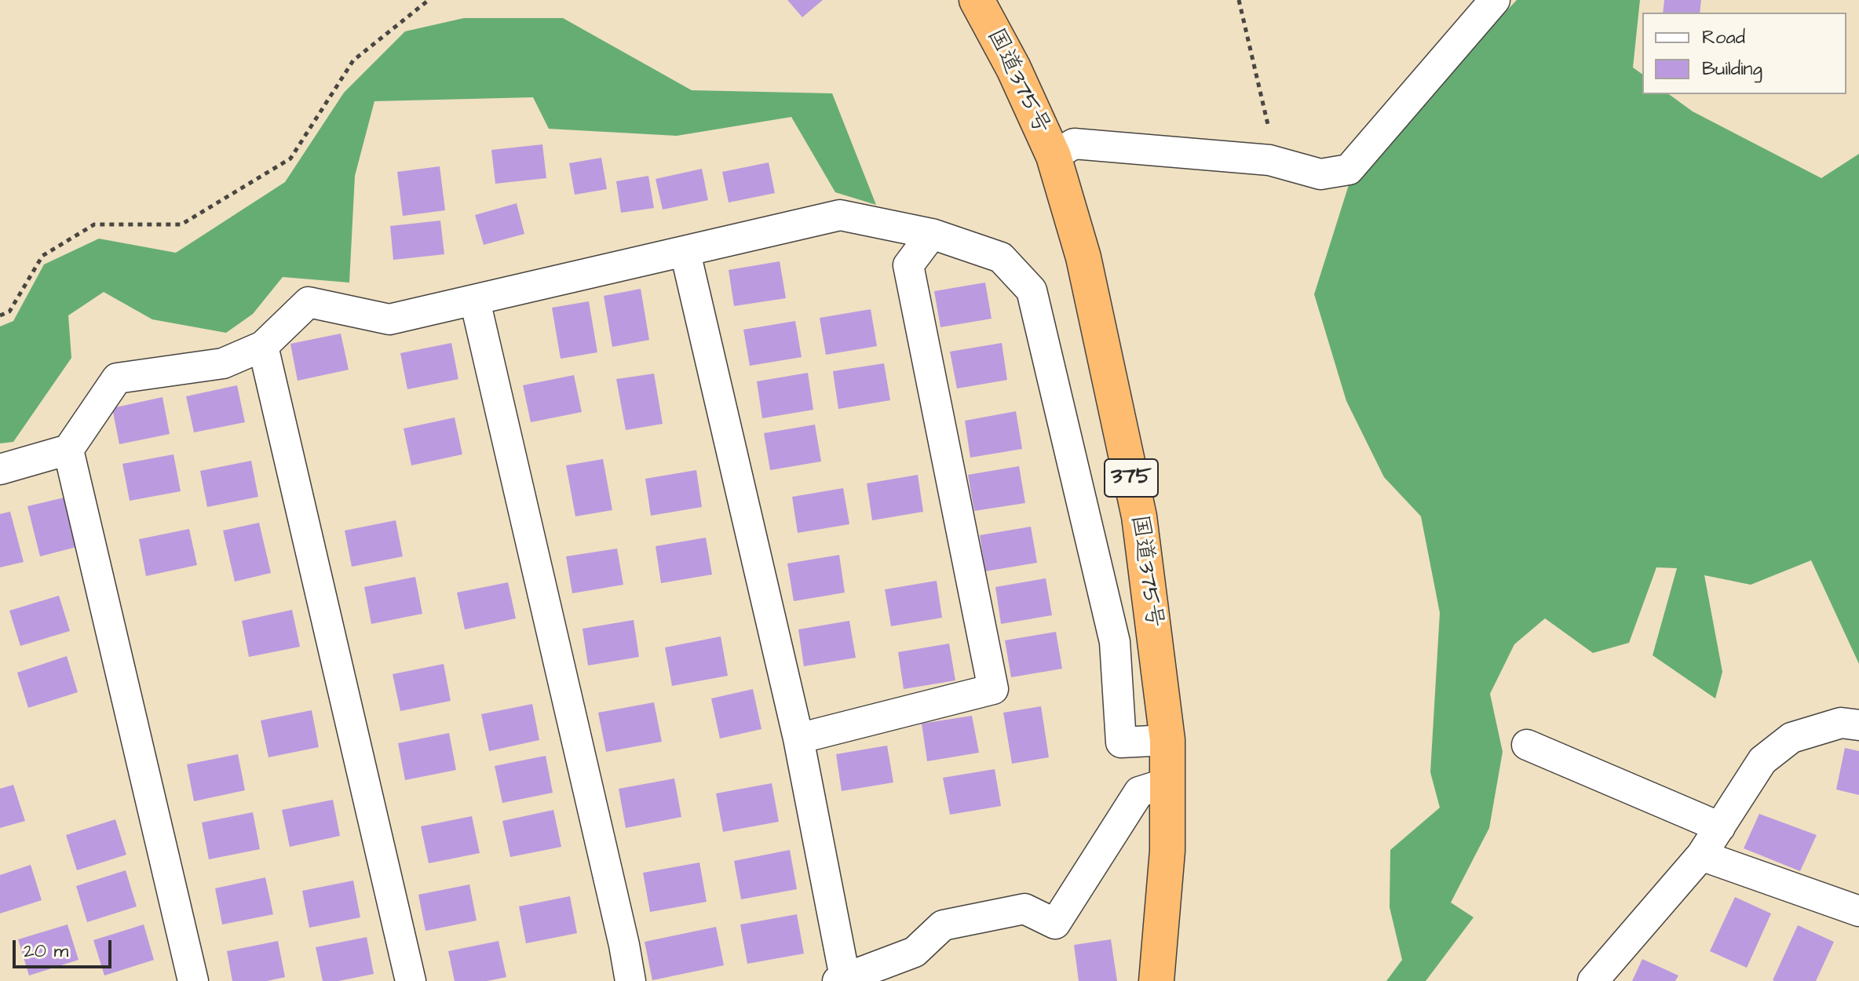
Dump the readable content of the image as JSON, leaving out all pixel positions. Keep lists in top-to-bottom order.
{
  "streets": {
    "highway": ["国道375号", "375"]
  },
  "legend": ["Road", "Building"],
  "scale_bar": "20 m"
}
